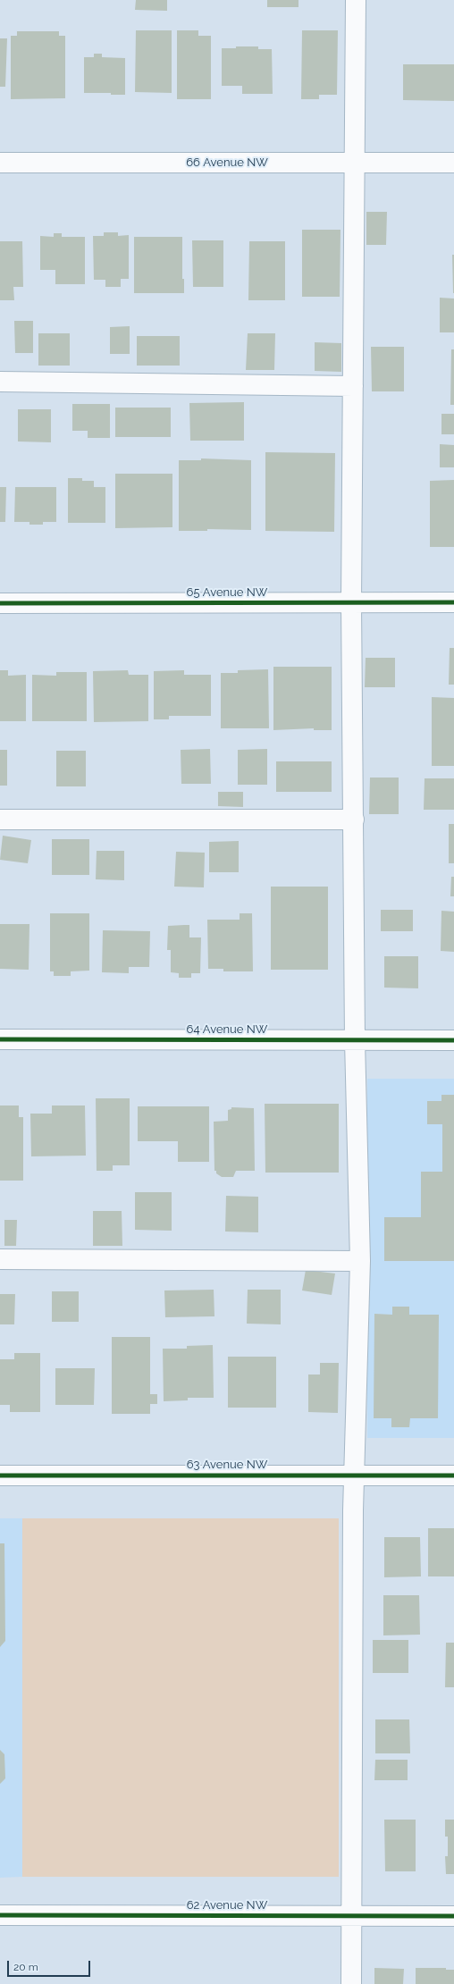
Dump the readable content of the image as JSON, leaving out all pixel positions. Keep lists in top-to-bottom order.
{
  "streets": {
    "street": [
      "66 Avenue NW",
      "65 Avenue NW",
      "64 Avenue NW",
      "63 Avenue NW",
      "62 Avenue NW"
    ]
  },
  "scale_bar": "20 m"
}
